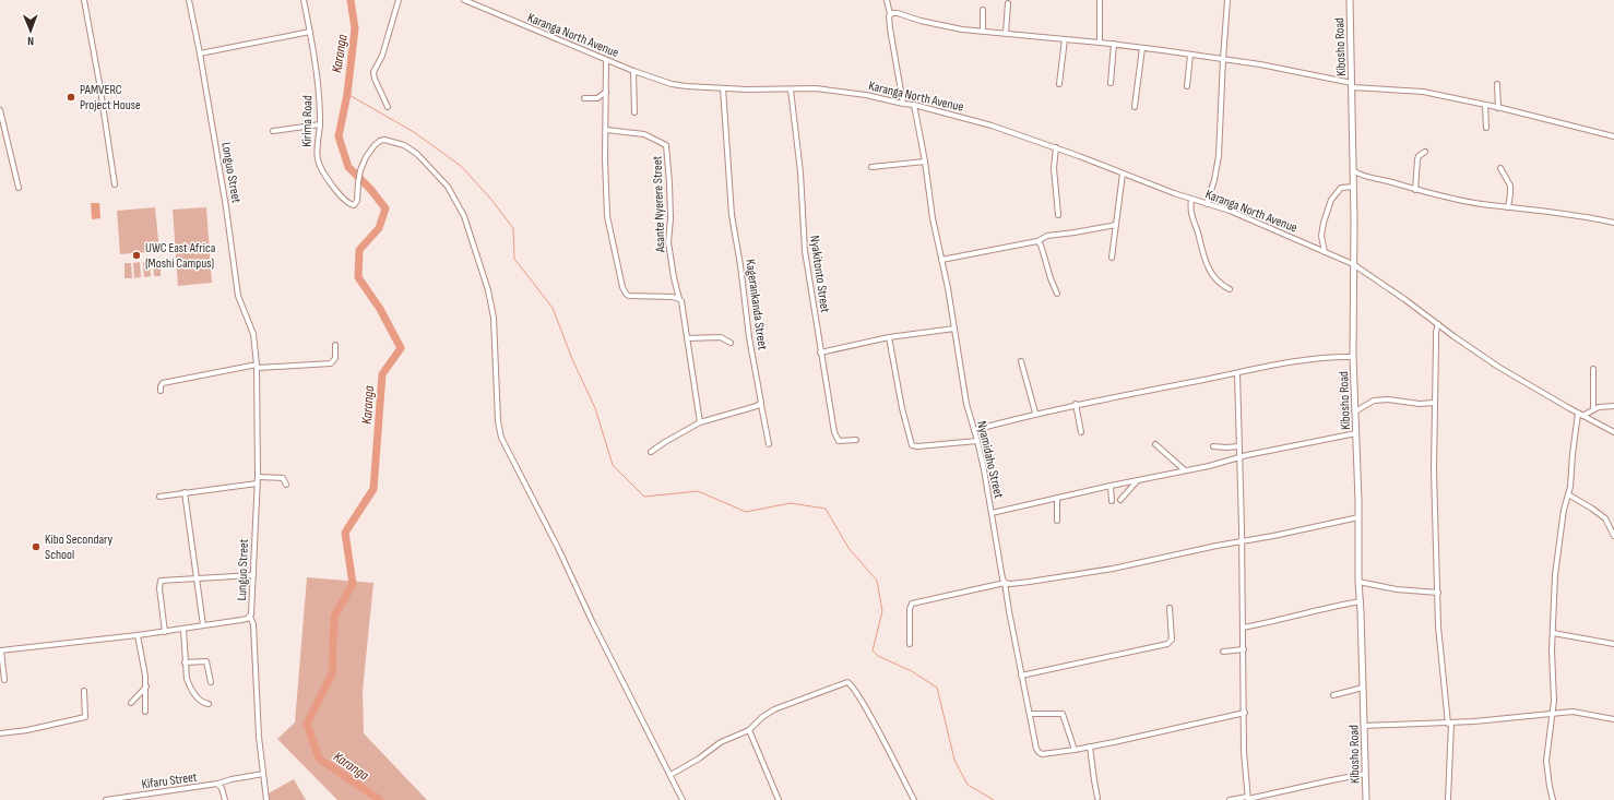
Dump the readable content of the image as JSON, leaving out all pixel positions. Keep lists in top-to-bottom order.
{
  "streets": {
    "street": [
      "Karanga North Avenue",
      "Kibosho Road",
      "Kirima Road",
      "Longuo Street",
      "Asante Nyerere Street",
      "Nyakitonto Street",
      "Kagerankanda Street",
      "Nyamidaho Street",
      "Lunguo Street",
      "Kifaru Street"
    ]
  },
  "crossings": [
    ["Karanga North Avenue", "Kibosho Road"],
    ["Karanga North Avenue", "Nyakitonto Street"],
    ["Karanga North Avenue", "Kagerankanda Street"],
    ["Karanga North Avenue", "Nyamidaho Street"],
    ["Longuo Street", "Lunguo Street"]
  ],
  "water": ["Karanga"],
  "places": ["PAMVERC Project House", "UWC East Africa (Moshi Campus)", "Kibo Secondary School"],
  "north": "bottom"
}
